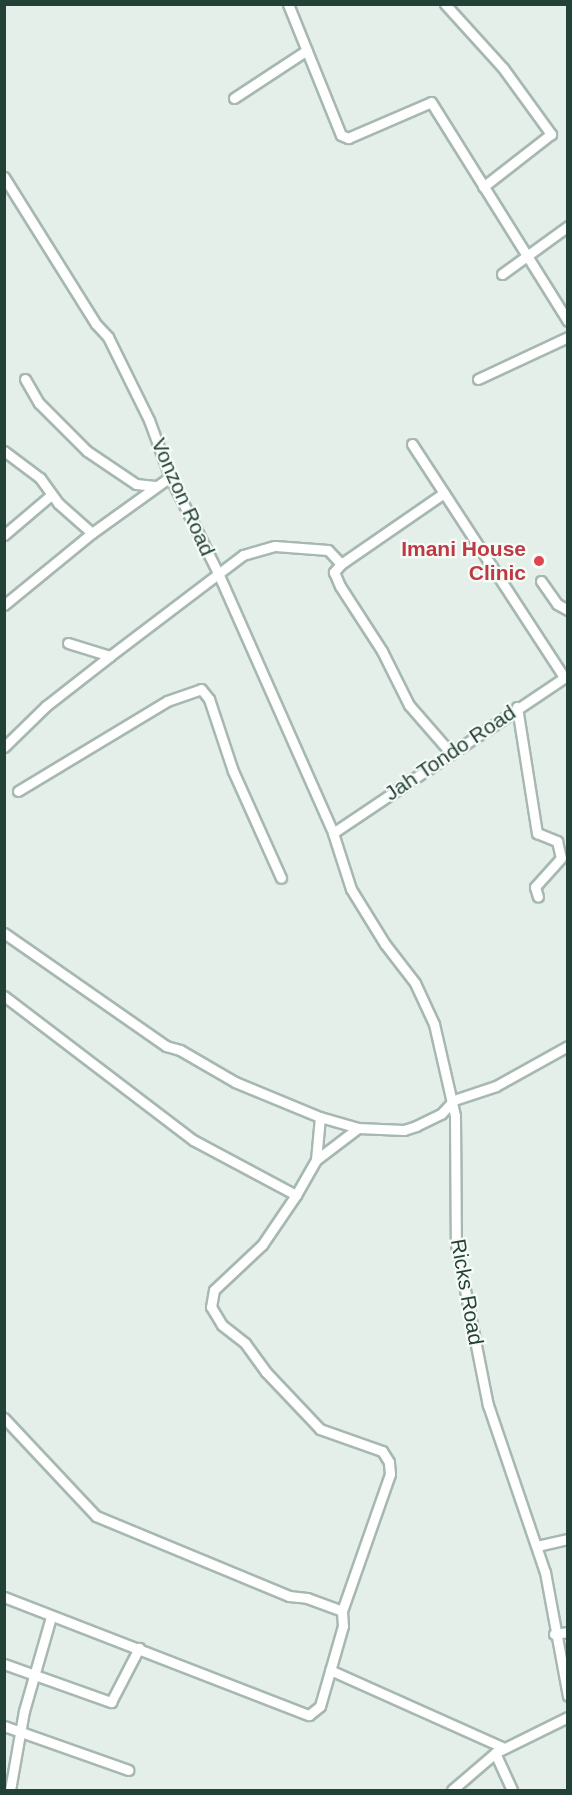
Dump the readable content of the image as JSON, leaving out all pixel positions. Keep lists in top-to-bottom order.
{
  "streets": {
    "street": ["Vonzon Road", "Jah Tondo Road", "Ricks Road"]
  },
  "crossings": [
    ["Vonzon Road", "Jah Tondo Road"],
    ["Vonzon Road", "Ricks Road"],
    ["Jah Tondo Road", "Ricks Road"]
  ],
  "places": ["Imani House Clinic"]
}
